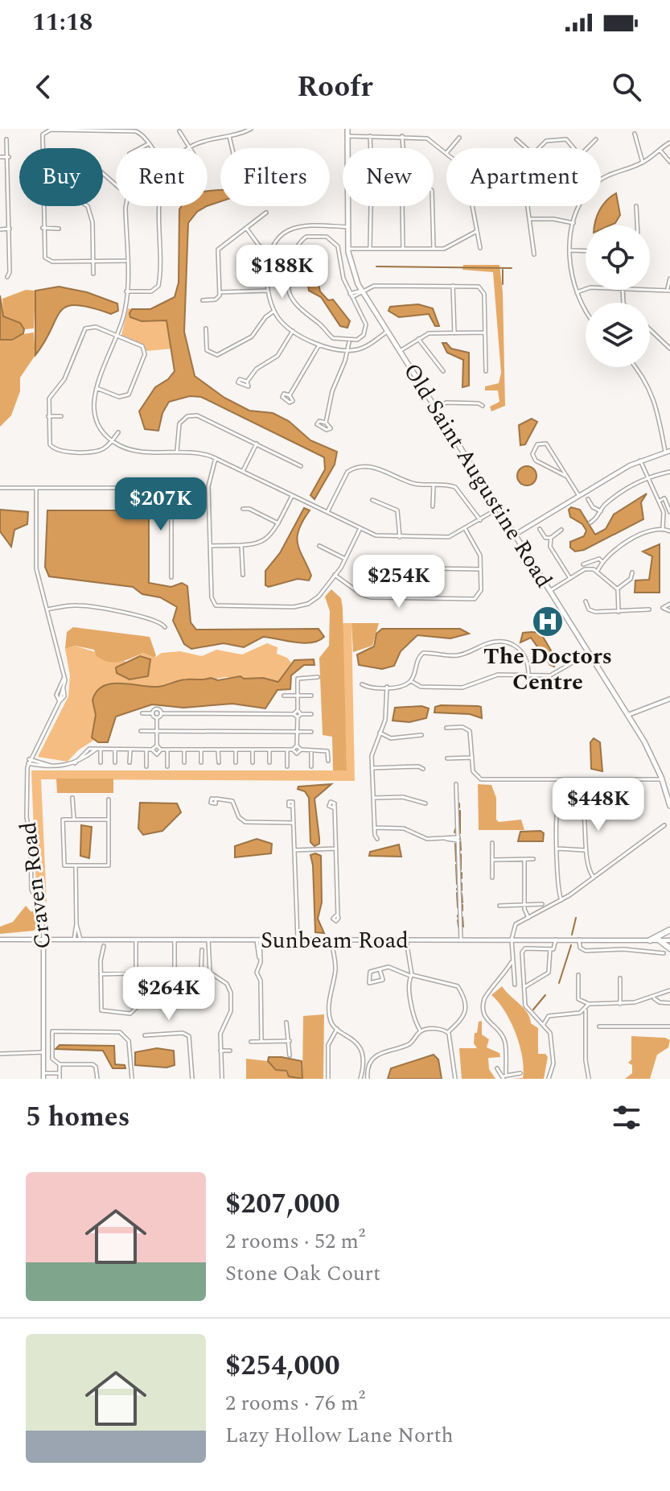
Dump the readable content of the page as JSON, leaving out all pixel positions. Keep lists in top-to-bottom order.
{
  "streets": {
    "main road": ["Old Saint Augustine Road"],
    "street": ["Craven Road", "Sunbeam Road"]
  },
  "crossings": [
    ["Craven Road", "Sunbeam Road"]
  ],
  "places": {
    "hospital": ["The Doctors Centre"]
  },
  "page": {
    "status": "11:18",
    "header": "Roofr",
    "chip": [
      "Buy",
      "Rent",
      "Filters",
      "New",
      "Apartment"
    ],
    "price": [
      "$188K",
      "$207K",
      "$254K",
      "$448K",
      "$264K"
    ],
    "heading": "5 homes",
    "list": [
      {
        "name": "$207,000",
        "note": "2 rooms · 52 m² · Stone Oak Court"
      },
      {
        "name": "$254,000",
        "note": "2 rooms · 76 m² · Lazy Hollow Lane North"
      }
    ]
  }
}
